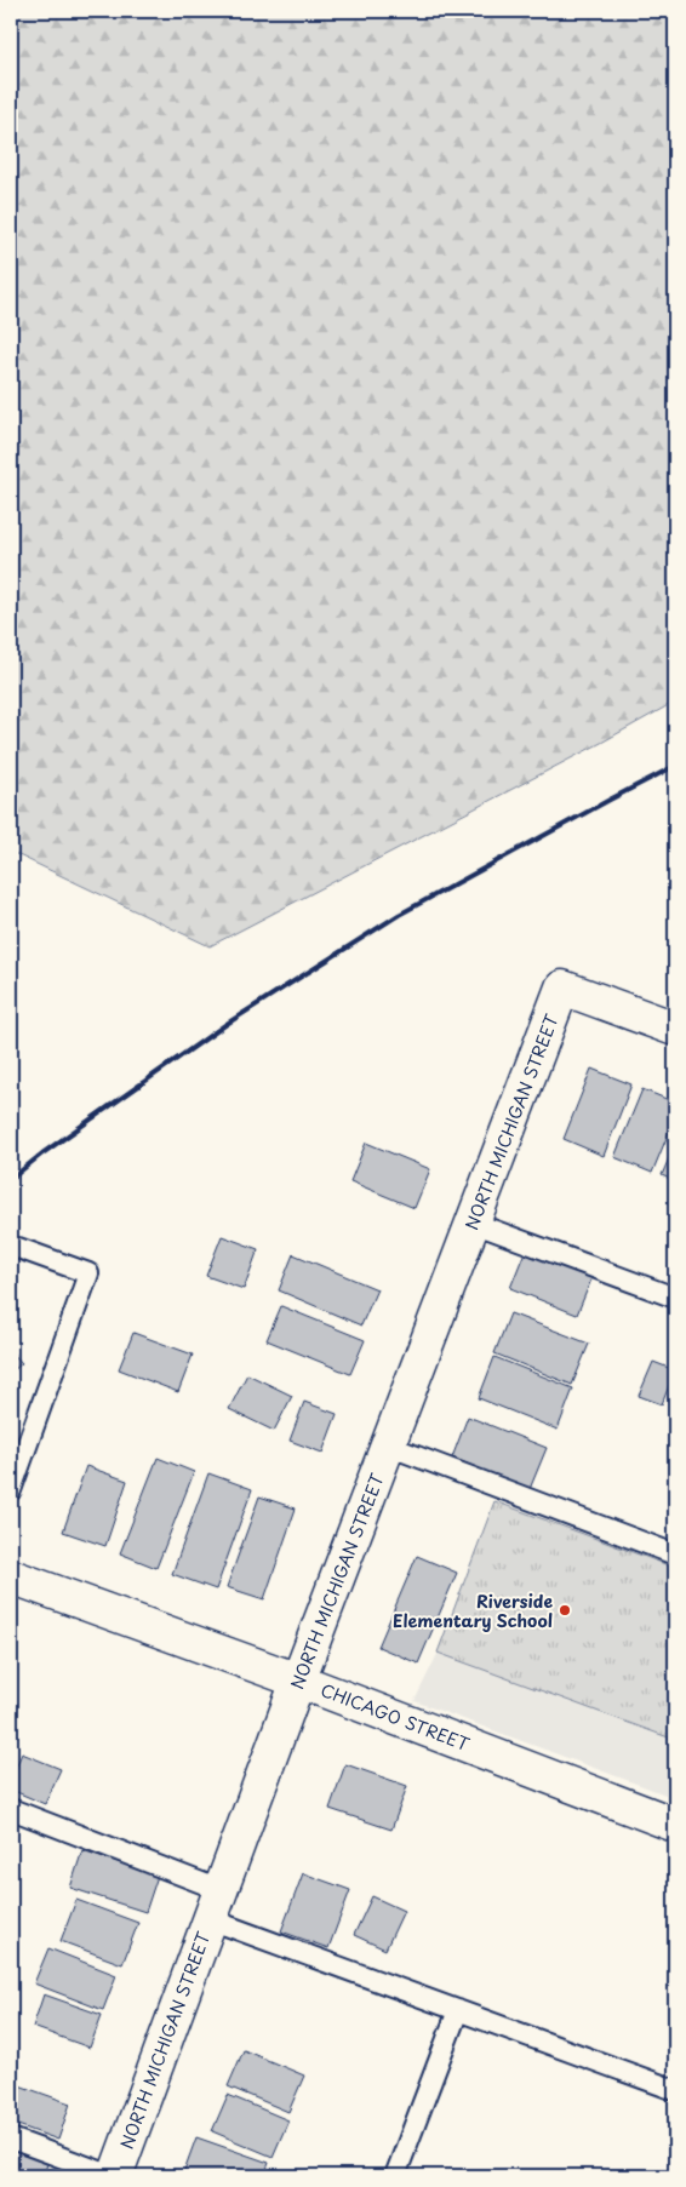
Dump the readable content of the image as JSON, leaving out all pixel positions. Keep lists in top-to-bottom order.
{
  "streets": {
    "street": ["NORTH MICHIGAN STREET", "CHICAGO STREET"]
  },
  "crossings": [
    ["NORTH MICHIGAN STREET", "CHICAGO STREET"]
  ],
  "places": ["Riverside Elementary School"]
}
